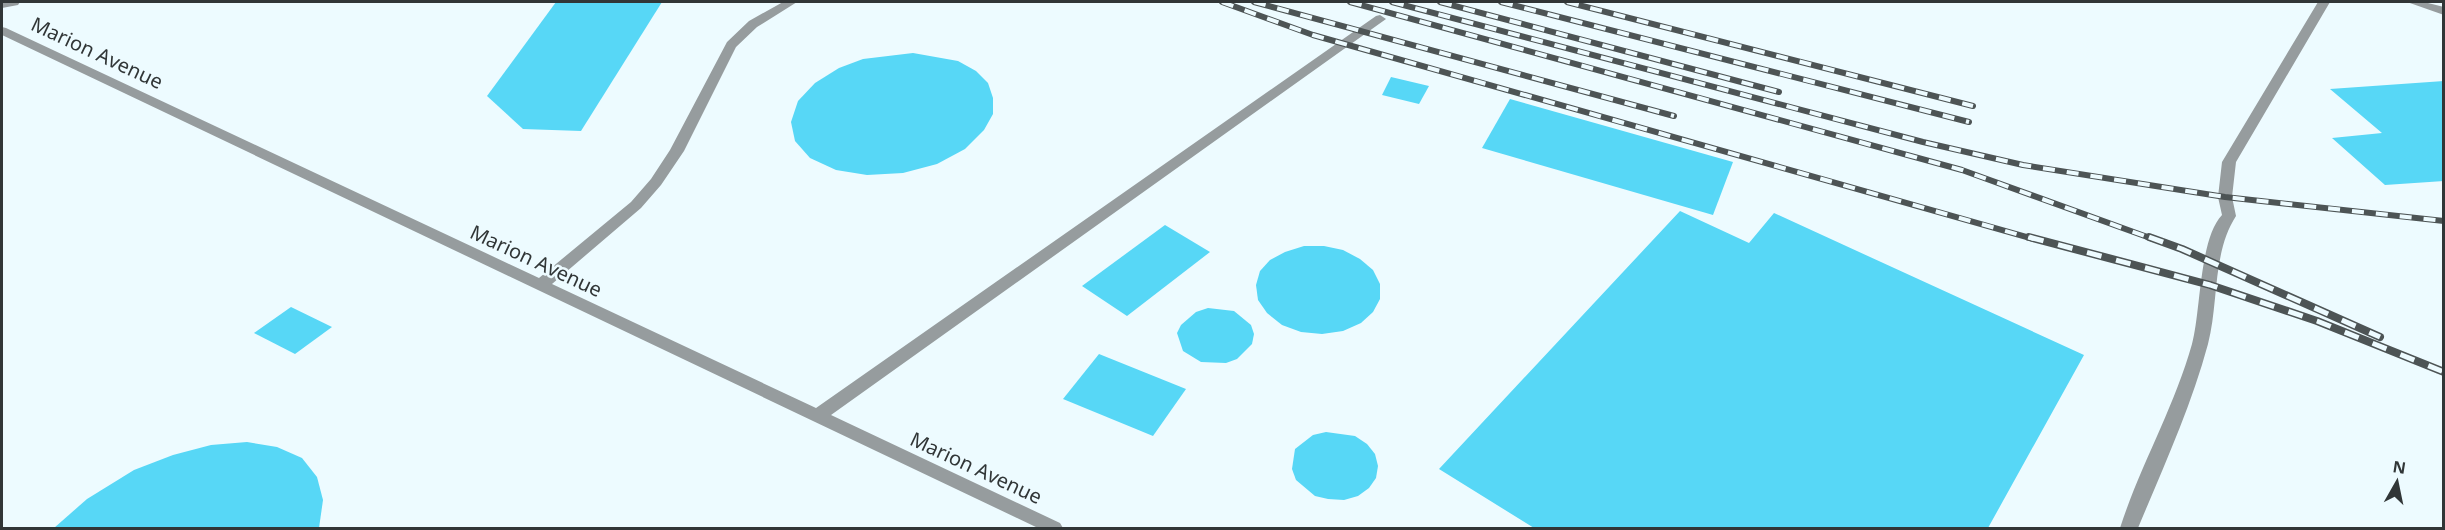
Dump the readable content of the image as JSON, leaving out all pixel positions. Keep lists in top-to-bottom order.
{
  "streets": {
    "street": ["Marion Avenue"]
  },
  "north": "top"
}
